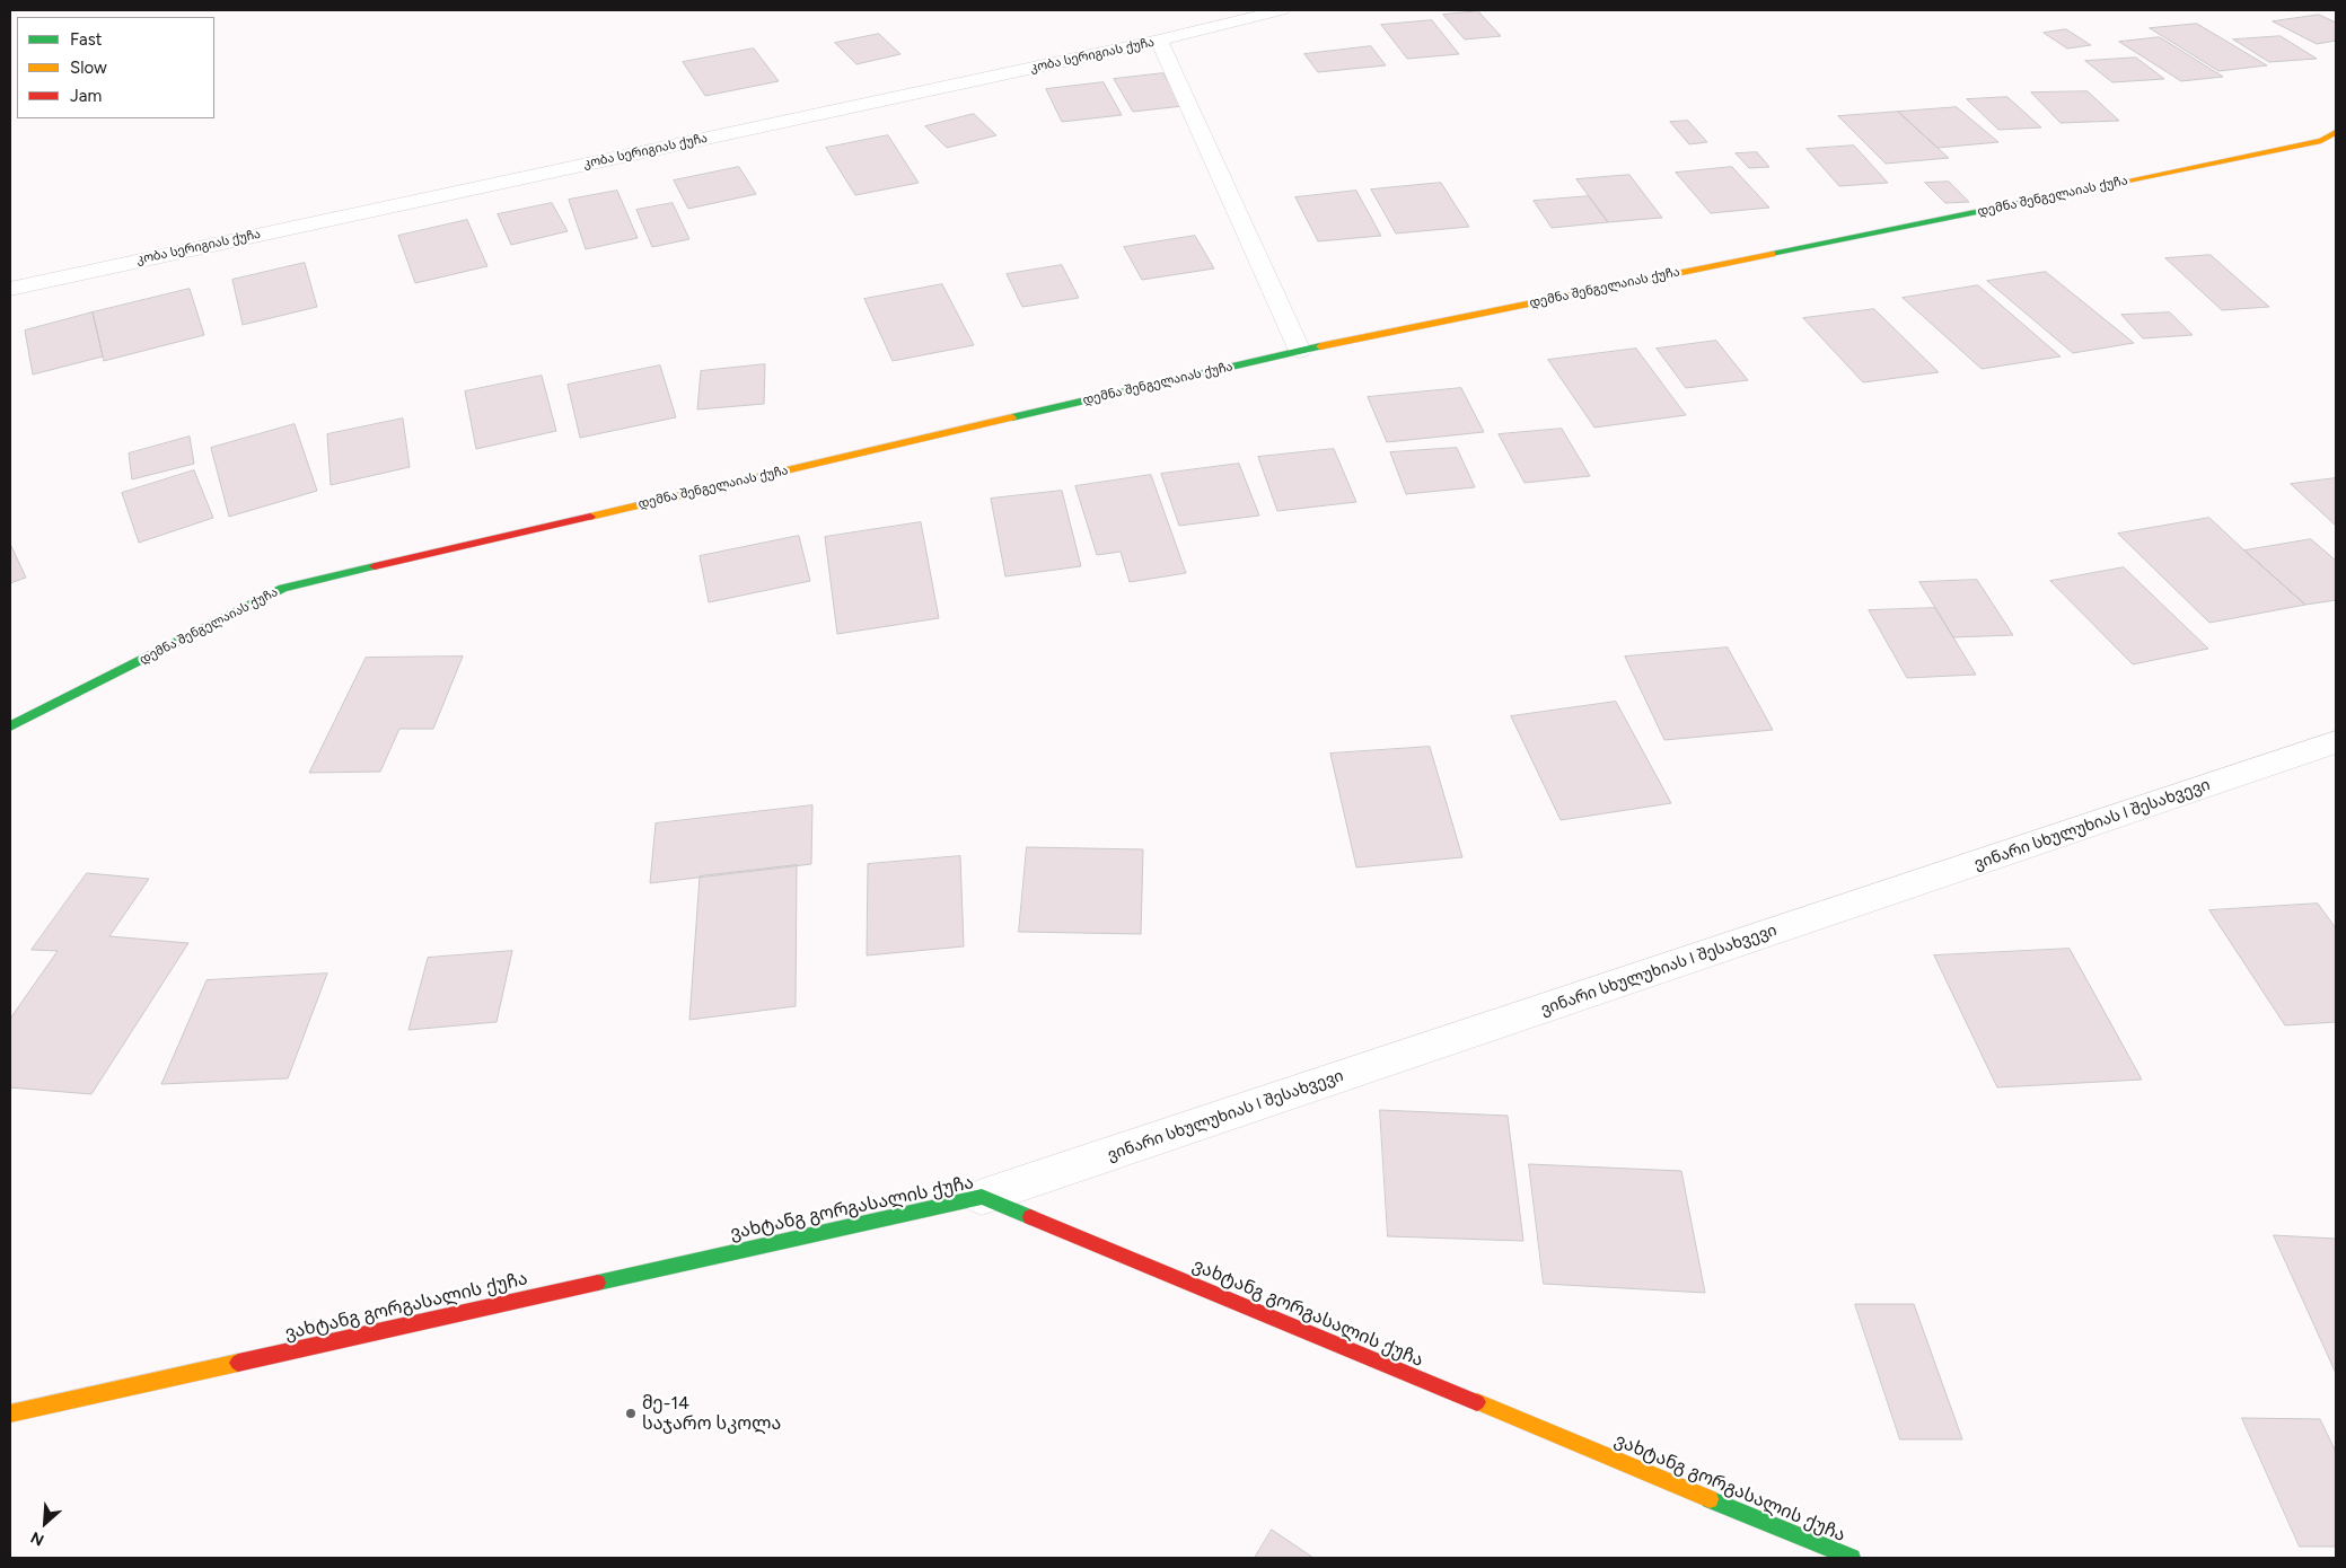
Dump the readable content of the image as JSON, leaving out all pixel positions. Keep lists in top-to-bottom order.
{
  "streets": {
    "street": [
      "კობა სერიგიას ქუჩა",
      "დემნა შენგელაიას ქუჩა",
      "ვინარი სხულუხიას I შესახვევი",
      "ვახტანგ გორგასალის ქუჩა"
    ]
  },
  "crossings": [
    ["ვინარი სხულუხიას I შესახვევი", "ვახტანგ გორგასალის ქუჩა"]
  ],
  "places": ["მე-14 საჯარო სკოლა"],
  "legend": ["Fast", "Slow", "Jam"],
  "north": "bottom left"
}
